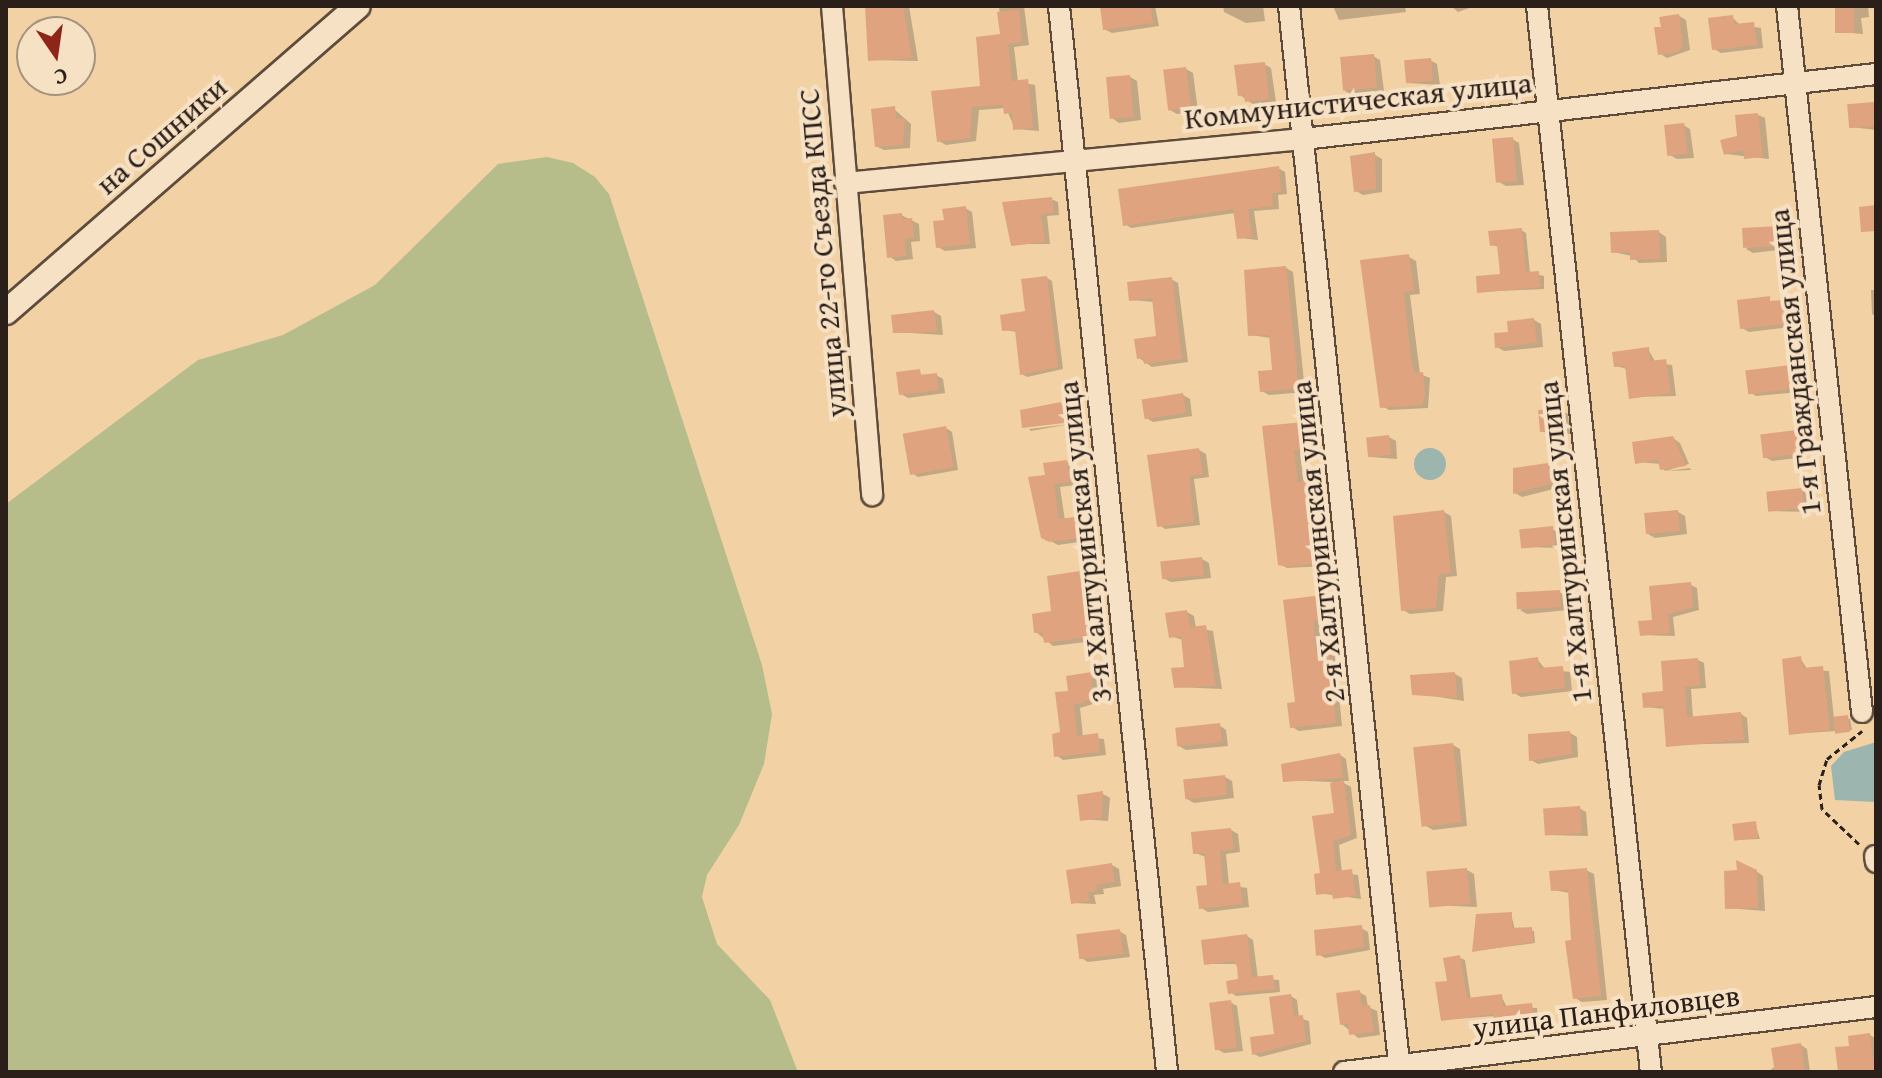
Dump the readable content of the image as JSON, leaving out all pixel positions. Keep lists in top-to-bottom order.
{
  "streets": {
    "street": [
      "Коммунистическая улица",
      "на Сошники",
      "улица 22-го Съезда КПСС",
      "1-я Гражданская улица",
      "3-я Халтуринская улица",
      "2-я Халтуринская улица",
      "1-я Халтуринская улица",
      "улица Панфиловцев"
    ]
  },
  "crossings": [
    ["Коммунистическая улица", "улица 22-го Съезда КПСС"],
    ["Коммунистическая улица", "1-я Гражданская улица"],
    ["Коммунистическая улица", "3-я Халтуринская улица"],
    ["Коммунистическая улица", "2-я Халтуринская улица"],
    ["Коммунистическая улица", "1-я Халтуринская улица"],
    ["2-я Халтуринская улица", "улица Панфиловцев"],
    ["1-я Халтуринская улица", "улица Панфиловцев"]
  ],
  "north": "bottom"
}
